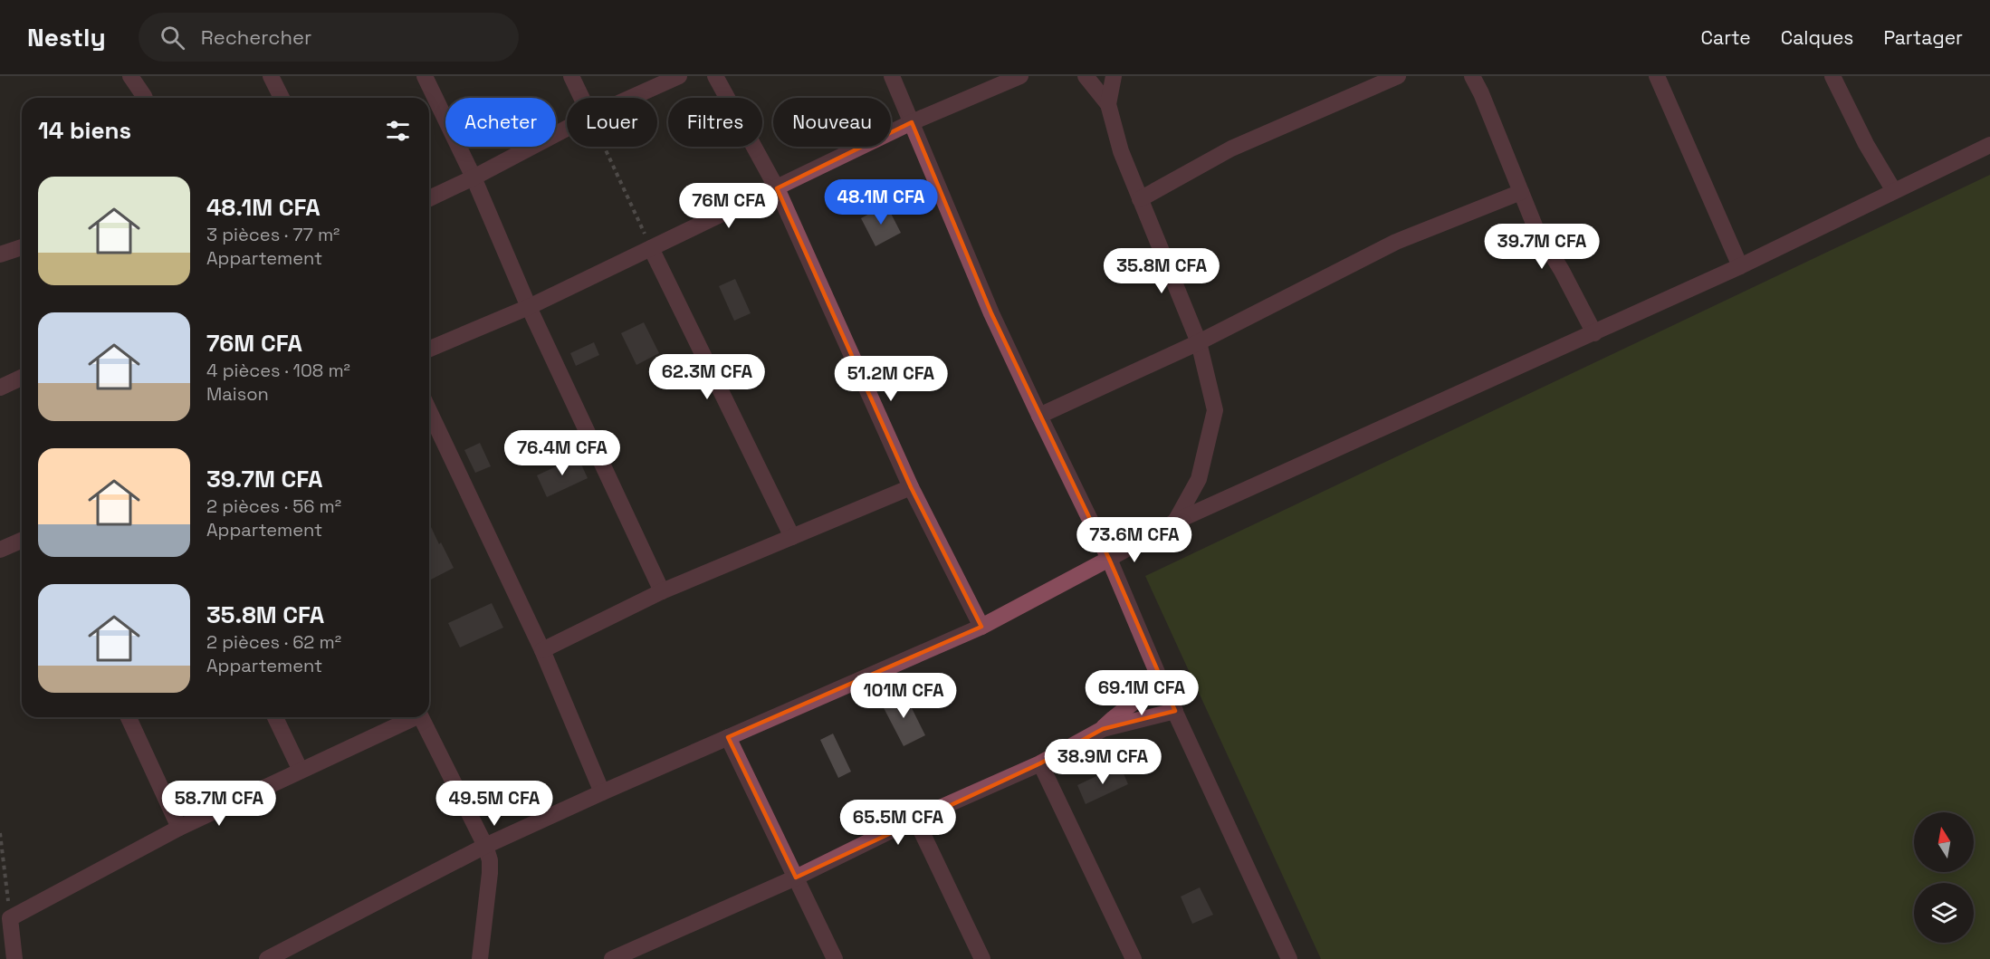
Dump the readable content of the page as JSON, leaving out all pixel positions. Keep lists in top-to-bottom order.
{
  "north": "top",
  "page": {
    "header": "Nestly",
    "search": "Rechercher",
    "nav": ["Carte", "Calques", "Partager"],
    "chip": [
      "Acheter",
      "Louer",
      "Filtres",
      "Nouveau"
    ],
    "heading": "14 biens",
    "list": [
      {
        "name": "48.1M CFA",
        "note": "3 pièces · 77 m² · Appartement"
      },
      {
        "name": "76M CFA",
        "note": "4 pièces · 108 m² · Maison"
      },
      {
        "name": "39.7M CFA",
        "note": "2 pièces · 56 m² · Appartement"
      },
      {
        "name": "35.8M CFA",
        "note": "2 pièces · 62 m² · Appartement"
      }
    ],
    "price": [
      "48.1M CFA",
      "76M CFA",
      "39.7M CFA",
      "35.8M CFA",
      "62.3M CFA",
      "51.2M CFA",
      "76.4M CFA",
      "73.6M CFA",
      "69.1M CFA",
      "101M CFA",
      "38.9M CFA",
      "58.7M CFA",
      "49.5M CFA",
      "65.5M CFA"
    ]
  }
}
